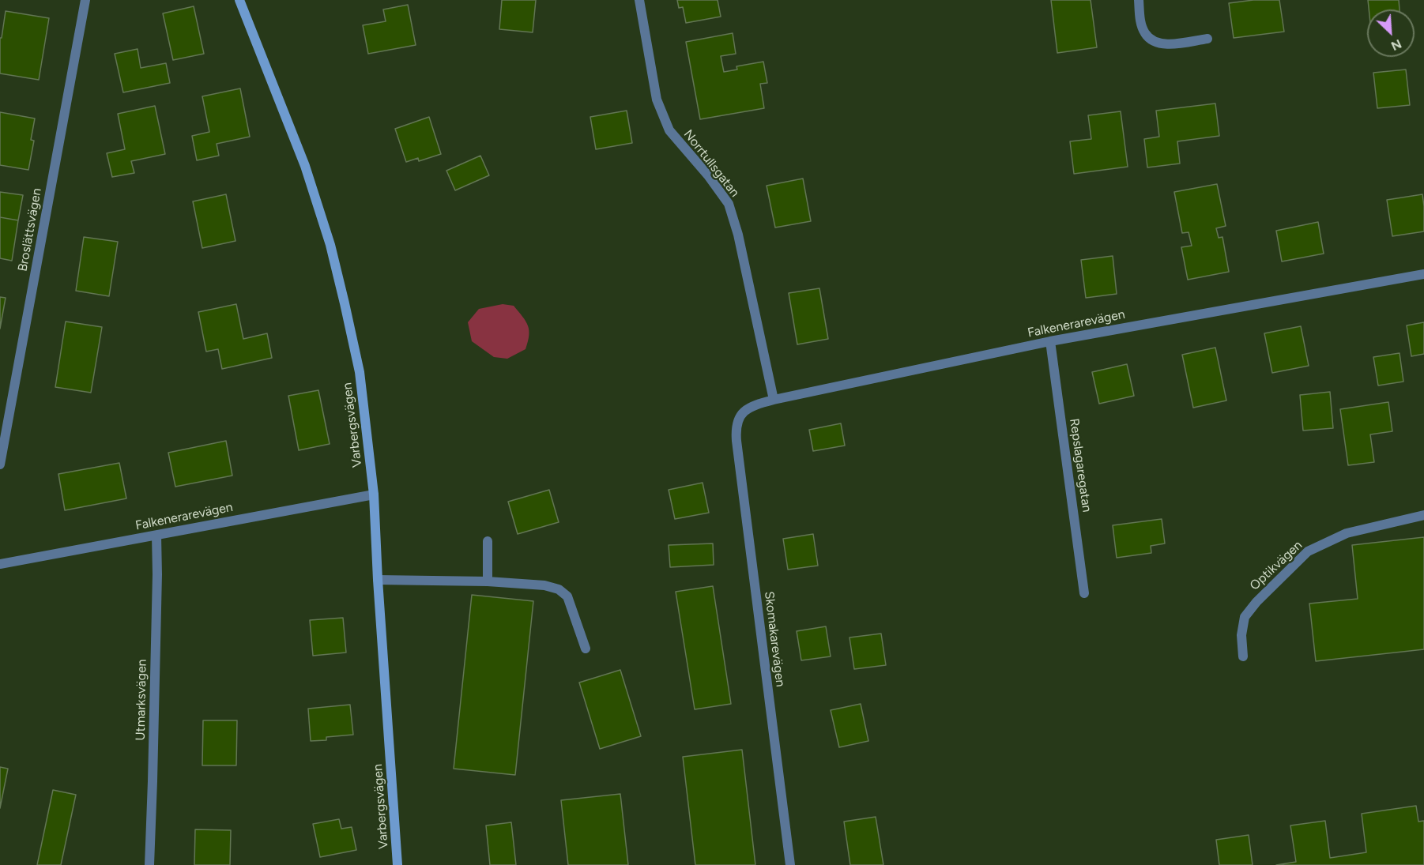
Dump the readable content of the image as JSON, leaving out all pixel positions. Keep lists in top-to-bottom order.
{
  "streets": {
    "main road": ["Varbergsvägen"],
    "street": [
      "Norrtullsgatan",
      "Broslättsvägen",
      "Falkenerarevägen",
      "Repslagaregatan",
      "Optikvägen",
      "Skomakarevägen",
      "Utmarksvägen"
    ]
  },
  "crossings": [
    ["Norrtullsgatan", "Falkenerarevägen"],
    ["Falkenerarevägen", "Varbergsvägen"],
    ["Falkenerarevägen", "Repslagaregatan"],
    ["Falkenerarevägen", "Skomakarevägen"],
    ["Falkenerarevägen", "Utmarksvägen"]
  ],
  "north": "bottom right"
}
